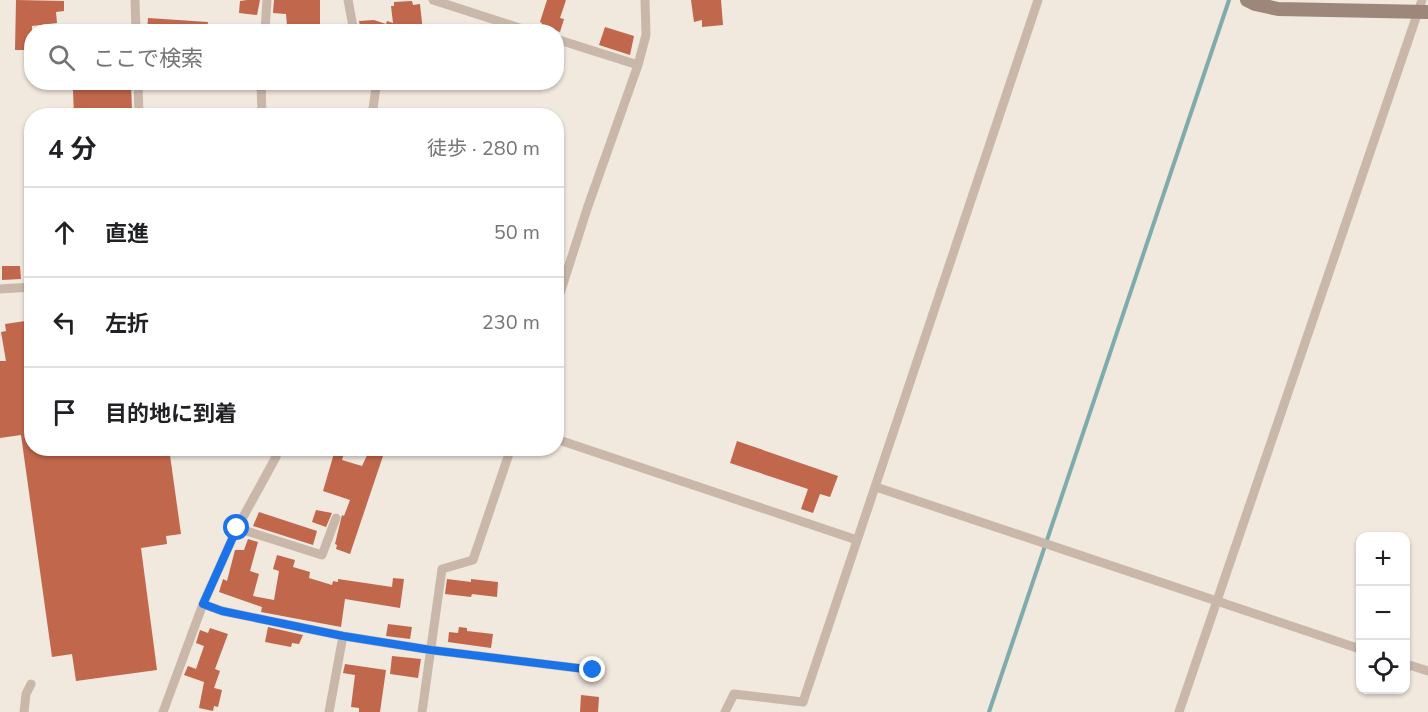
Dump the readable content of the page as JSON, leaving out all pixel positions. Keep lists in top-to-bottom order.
{
  "page": {
    "search": "ここで検索",
    "heading": ["4 分", "徒歩 · 280 m"],
    "list": [
      ["直進", "50 m"],
      ["左折", "230 m"],
      "目的地に到着"
    ],
    "map_buttons": ["+", "−"]
  }
}
